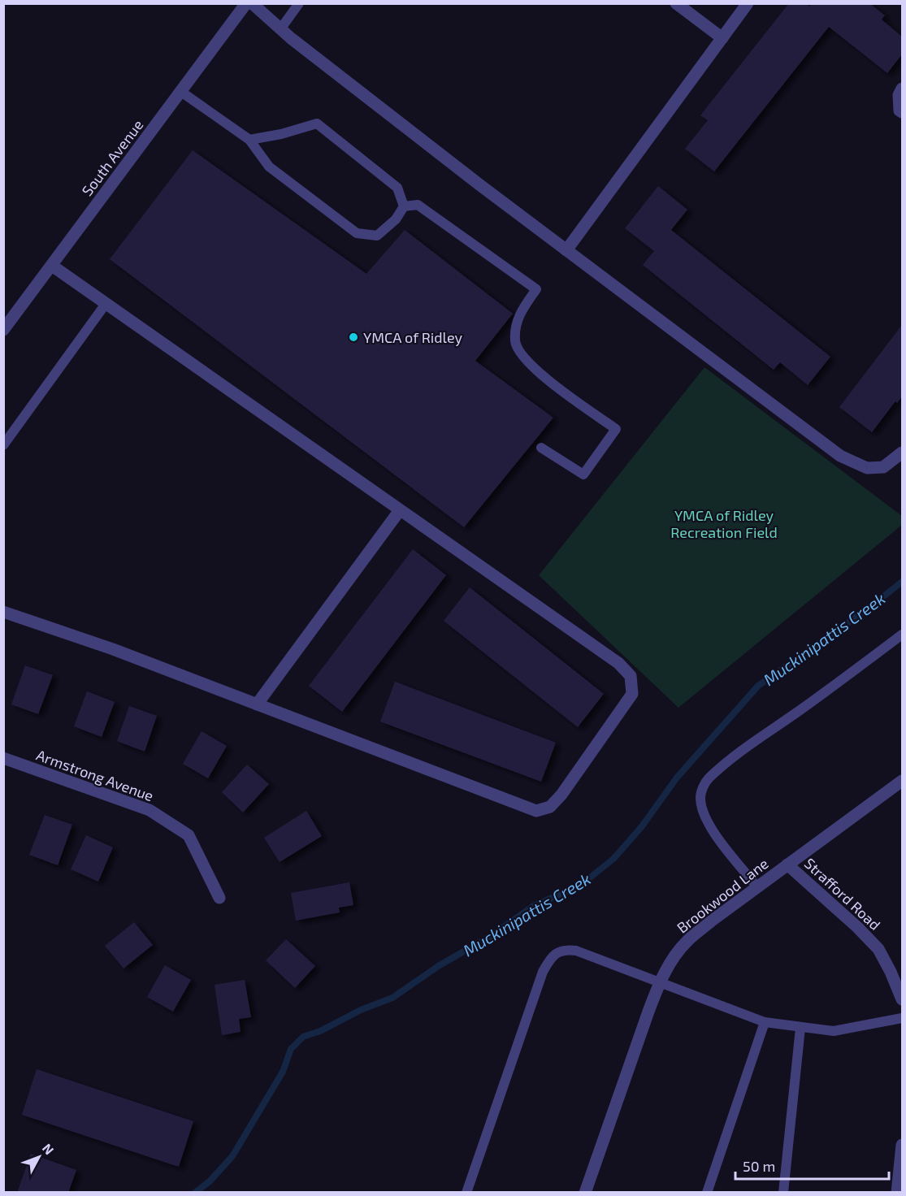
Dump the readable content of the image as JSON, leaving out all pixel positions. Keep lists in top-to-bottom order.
{
  "streets": {
    "street": [
      "South Avenue",
      "Armstrong Avenue",
      "Strafford Road",
      "Brookwood Lane"
    ]
  },
  "crossings": [
    ["Strafford Road", "Brookwood Lane"]
  ],
  "water": ["Muckinipattis Creek"],
  "parks": ["YMCA of Ridley Recreation Field"],
  "places": ["YMCA of Ridley"],
  "scale_bar": "50 m",
  "north": "top right"
}
